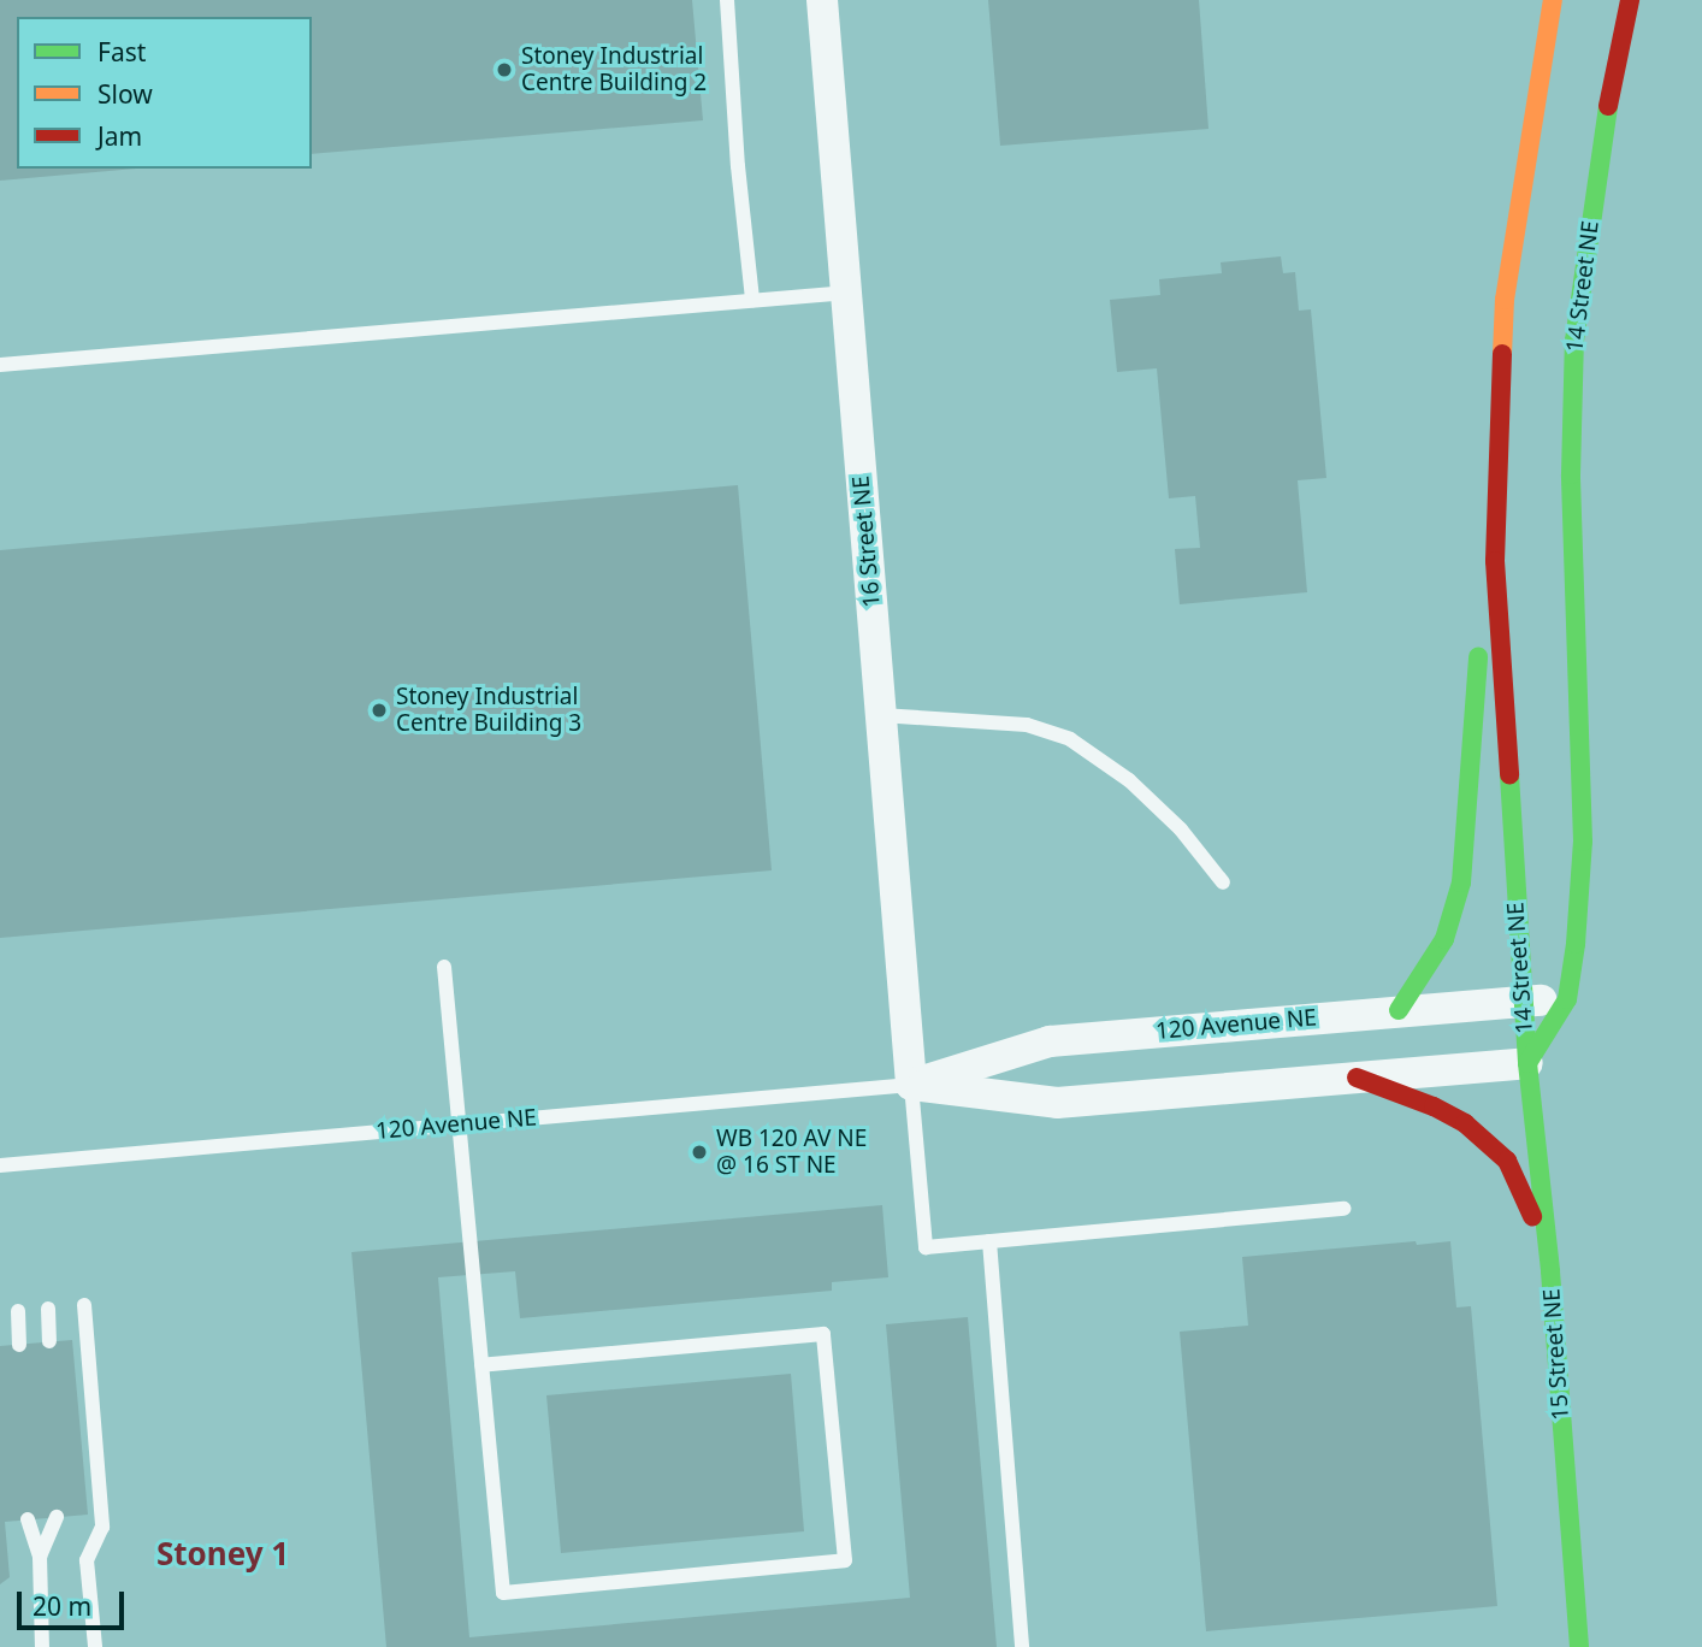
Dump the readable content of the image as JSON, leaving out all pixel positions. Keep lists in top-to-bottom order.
{
  "streets": {
    "street": [
      "14 Street NE",
      "16 Street NE",
      "120 Avenue NE",
      "15 Street NE"
    ]
  },
  "crossings": [
    ["14 Street NE", "120 Avenue NE"],
    ["14 Street NE", "15 Street NE"],
    ["16 Street NE", "120 Avenue NE"],
    ["120 Avenue NE", "15 Street NE"]
  ],
  "districts": ["Stoney 1"],
  "places": ["Stoney Industrial Centre Building 2", "Stoney Industrial Centre Building 3", "WB 120 AV NE @ 16 ST NE"],
  "legend": ["Fast", "Slow", "Jam"],
  "scale_bar": "20 m"
}
